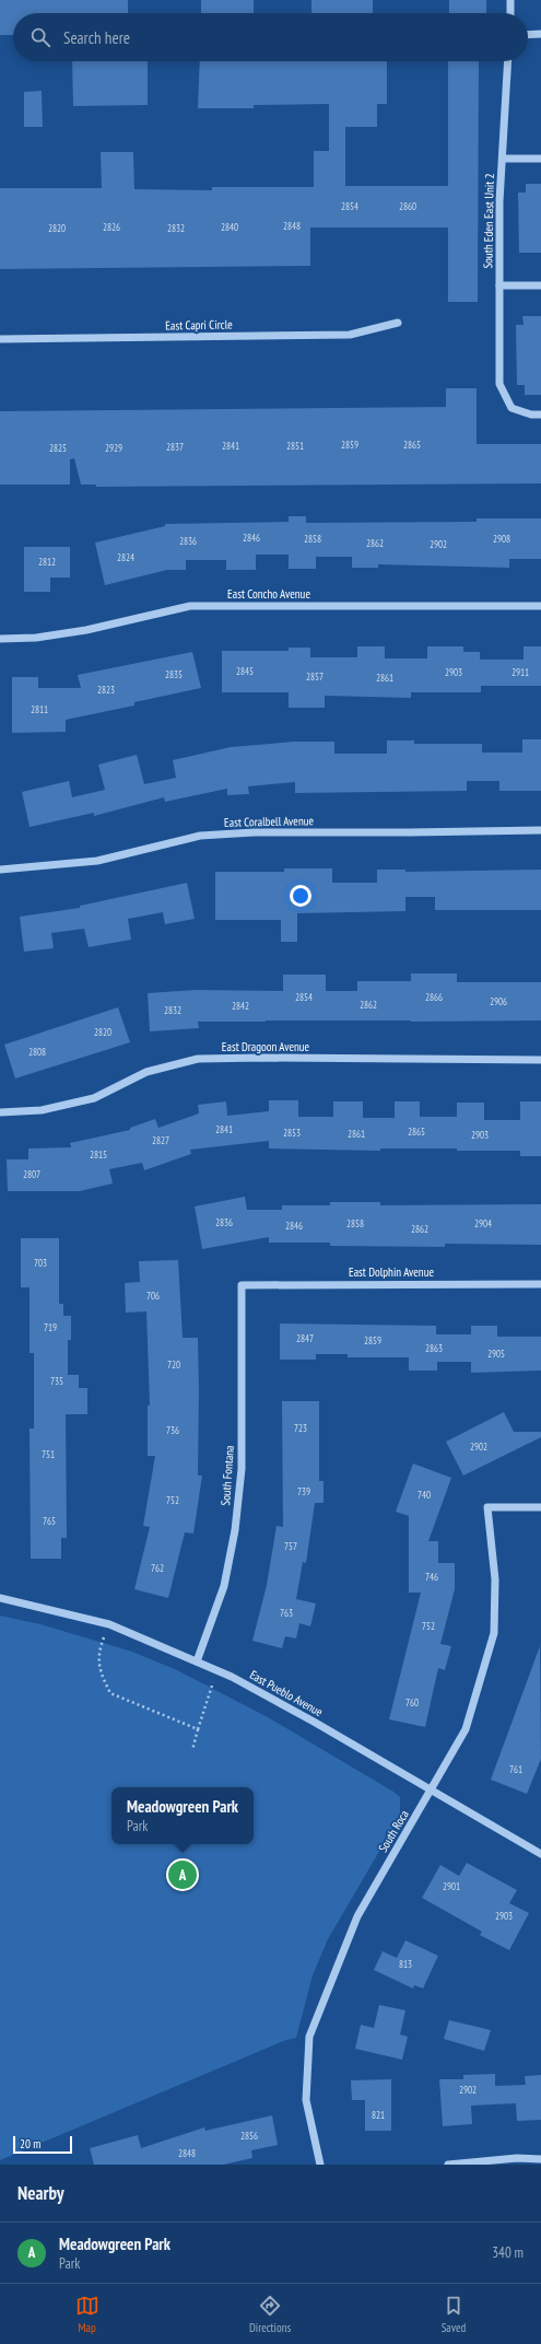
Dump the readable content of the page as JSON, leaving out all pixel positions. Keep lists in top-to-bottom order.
{
  "streets": {
    "street": [
      "South Eden East Unit 2",
      "East Capri Circle",
      "East Concho Avenue",
      "East Coralbell Avenue",
      "East Dragoon Avenue",
      "East Dolphin Avenue",
      "South Fontana",
      "East Pueblo Avenue",
      "South Roca"
    ]
  },
  "crossings": [
    ["East Dolphin Avenue", "South Fontana"],
    ["South Fontana", "East Pueblo Avenue"],
    ["East Pueblo Avenue", "South Roca"]
  ],
  "house_numbers": [
    "2854",
    "2860",
    "2848",
    "2826",
    "2840",
    "2820",
    "2832",
    "2859",
    "2865",
    "2841",
    "2851",
    "2837",
    "2825",
    "2929",
    "2846",
    "2858",
    "2908",
    "2836",
    "2862",
    "2902",
    "2824",
    "2812",
    "2845",
    "2903",
    "2911",
    "2835",
    "2857",
    "2861",
    "2823",
    "2811",
    "2854",
    "2866",
    "2906",
    "2862",
    "2842",
    "2832",
    "2820",
    "2808",
    "2841",
    "2865",
    "2853",
    "2861",
    "2903",
    "2827",
    "2815",
    "2807",
    "2836",
    "2858",
    "2904",
    "2846",
    "2862",
    "703",
    "706",
    "719",
    "2847",
    "2859",
    "2863",
    "2905",
    "720",
    "735",
    "723",
    "736",
    "2902",
    "751",
    "739",
    "740",
    "752",
    "765",
    "757",
    "762",
    "746",
    "763",
    "752",
    "760",
    "761",
    "2901",
    "2903",
    "813",
    "2902",
    "821",
    "2856",
    "2848"
  ],
  "scale_bar": "20 m",
  "page": {
    "search": "Search here",
    "popup": ["Meadowgreen Park", "Park"],
    "pins": "A",
    "scale": "20 m",
    "heading": "Nearby",
    "list": [
      {
        "mark": "A",
        "name": "Meadowgreen Park",
        "note": "Park",
        "value": "340 m"
      }
    ],
    "nav": ["Map", "Directions", "Saved"]
  }
}
